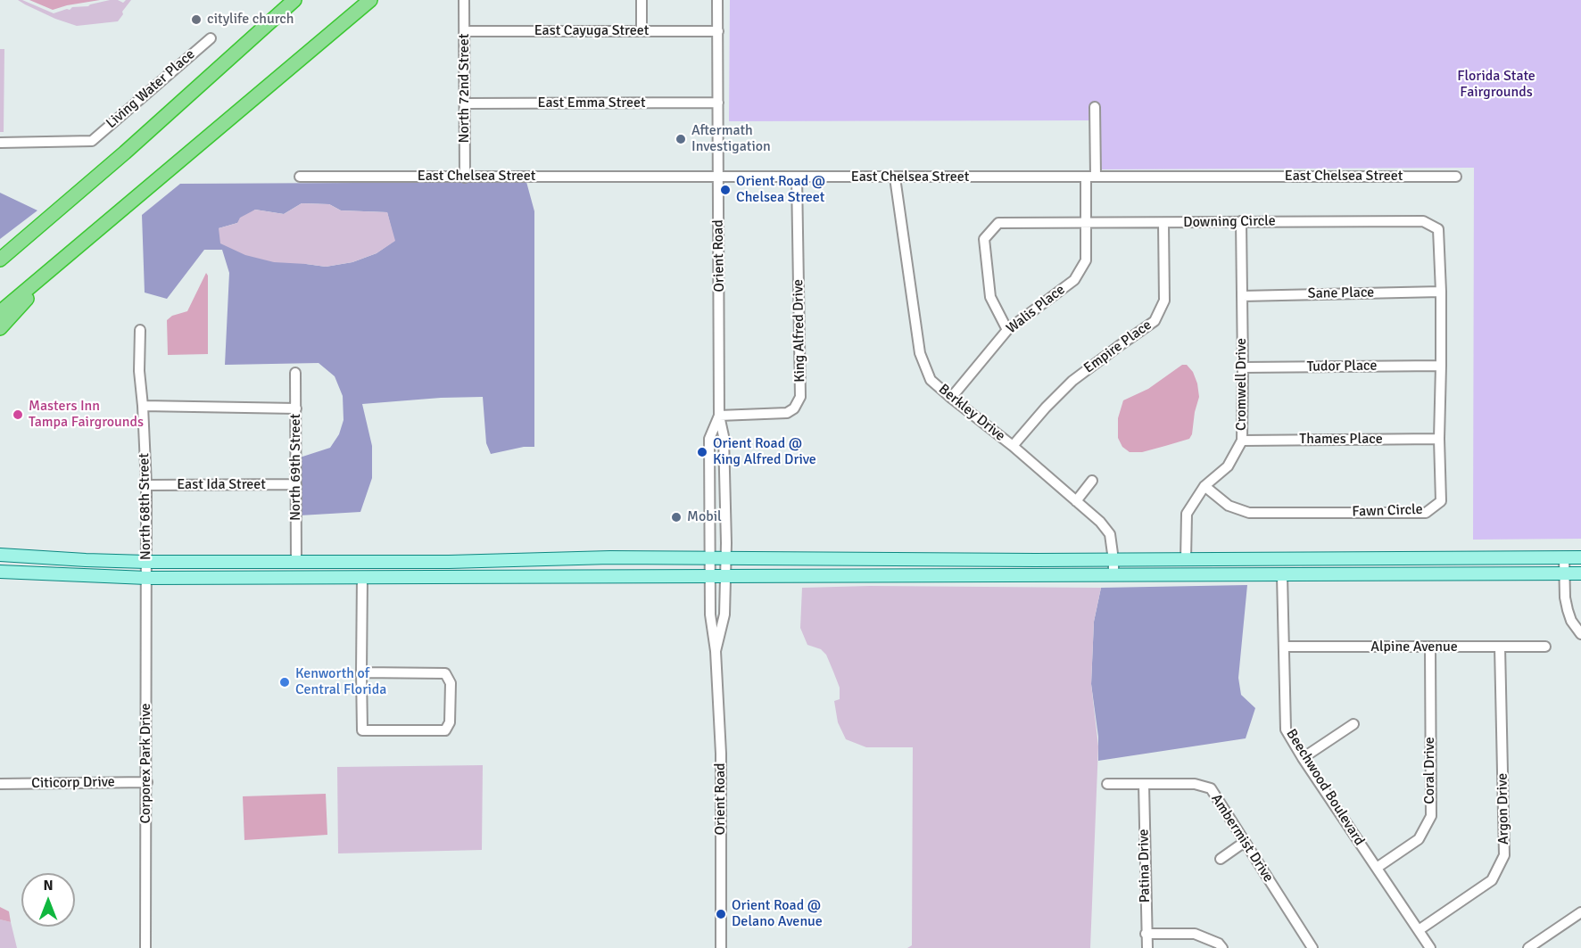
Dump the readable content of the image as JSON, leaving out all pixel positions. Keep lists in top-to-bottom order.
{
  "streets": {
    "street": [
      "East Cayuga Street",
      "North 72nd Street",
      "Living Water Place",
      "East Emma Street",
      "East Chelsea Street",
      "Downing Circle",
      "Orient Road",
      "Sane Place",
      "Walis Place",
      "King Alfred Drive",
      "Empire Place",
      "Tudor Place",
      "Cromwell Drive",
      "Berkley Drive",
      "Thames Place",
      "North 69th Street",
      "East Ida Street",
      "North 68th Street",
      "Fawn Circle",
      "Alpine Avenue",
      "Corporex Park Drive",
      "Coral Drive",
      "Citicorp Drive",
      "Beechwood Boulevard",
      "Argon Drive",
      "Ambermist Drive",
      "Patina Drive"
    ]
  },
  "crossings": [
    ["East Cayuga Street", "North 72nd Street"],
    ["East Cayuga Street", "Orient Road"],
    ["North 72nd Street", "East Emma Street"],
    ["North 72nd Street", "East Chelsea Street"],
    ["East Emma Street", "Orient Road"],
    ["East Chelsea Street", "Orient Road"],
    ["East Chelsea Street", "Walis Place"],
    ["East Chelsea Street", "King Alfred Drive"],
    ["East Chelsea Street", "Berkley Drive"],
    ["Downing Circle", "Sane Place"],
    ["Downing Circle", "Walis Place"],
    ["Downing Circle", "Empire Place"],
    ["Downing Circle", "Tudor Place"],
    ["Downing Circle", "Cromwell Drive"],
    ["Downing Circle", "Fawn Circle"],
    ["Orient Road", "King Alfred Drive"],
    ["Sane Place", "Cromwell Drive"],
    ["Walis Place", "Berkley Drive"],
    ["Empire Place", "Berkley Drive"],
    ["Tudor Place", "Cromwell Drive"],
    ["Tudor Place", "Fawn Circle"],
    ["Cromwell Drive", "Thames Place"],
    ["Cromwell Drive", "Fawn Circle"],
    ["Thames Place", "Fawn Circle"],
    ["North 69th Street", "East Ida Street"],
    ["East Ida Street", "North 68th Street"],
    ["North 68th Street", "Corporex Park Drive"],
    ["Alpine Avenue", "Coral Drive"],
    ["Alpine Avenue", "Beechwood Boulevard"],
    ["Alpine Avenue", "Argon Drive"],
    ["Corporex Park Drive", "Citicorp Drive"],
    ["Coral Drive", "Beechwood Boulevard"],
    ["Beechwood Boulevard", "Argon Drive"],
    ["Ambermist Drive", "Patina Drive"]
  ],
  "parks": ["Florida State Fairgrounds"],
  "places": [
    "citylife church",
    "Aftermath Investigation",
    "Orient Road @ Chelsea Street",
    "Masters Inn Tampa Fairgrounds",
    "Orient Road @ King Alfred Drive",
    "Mobil",
    "Kenworth of Central Florida",
    "Orient Road @ Delano Avenue"
  ],
  "north": "top"
}
